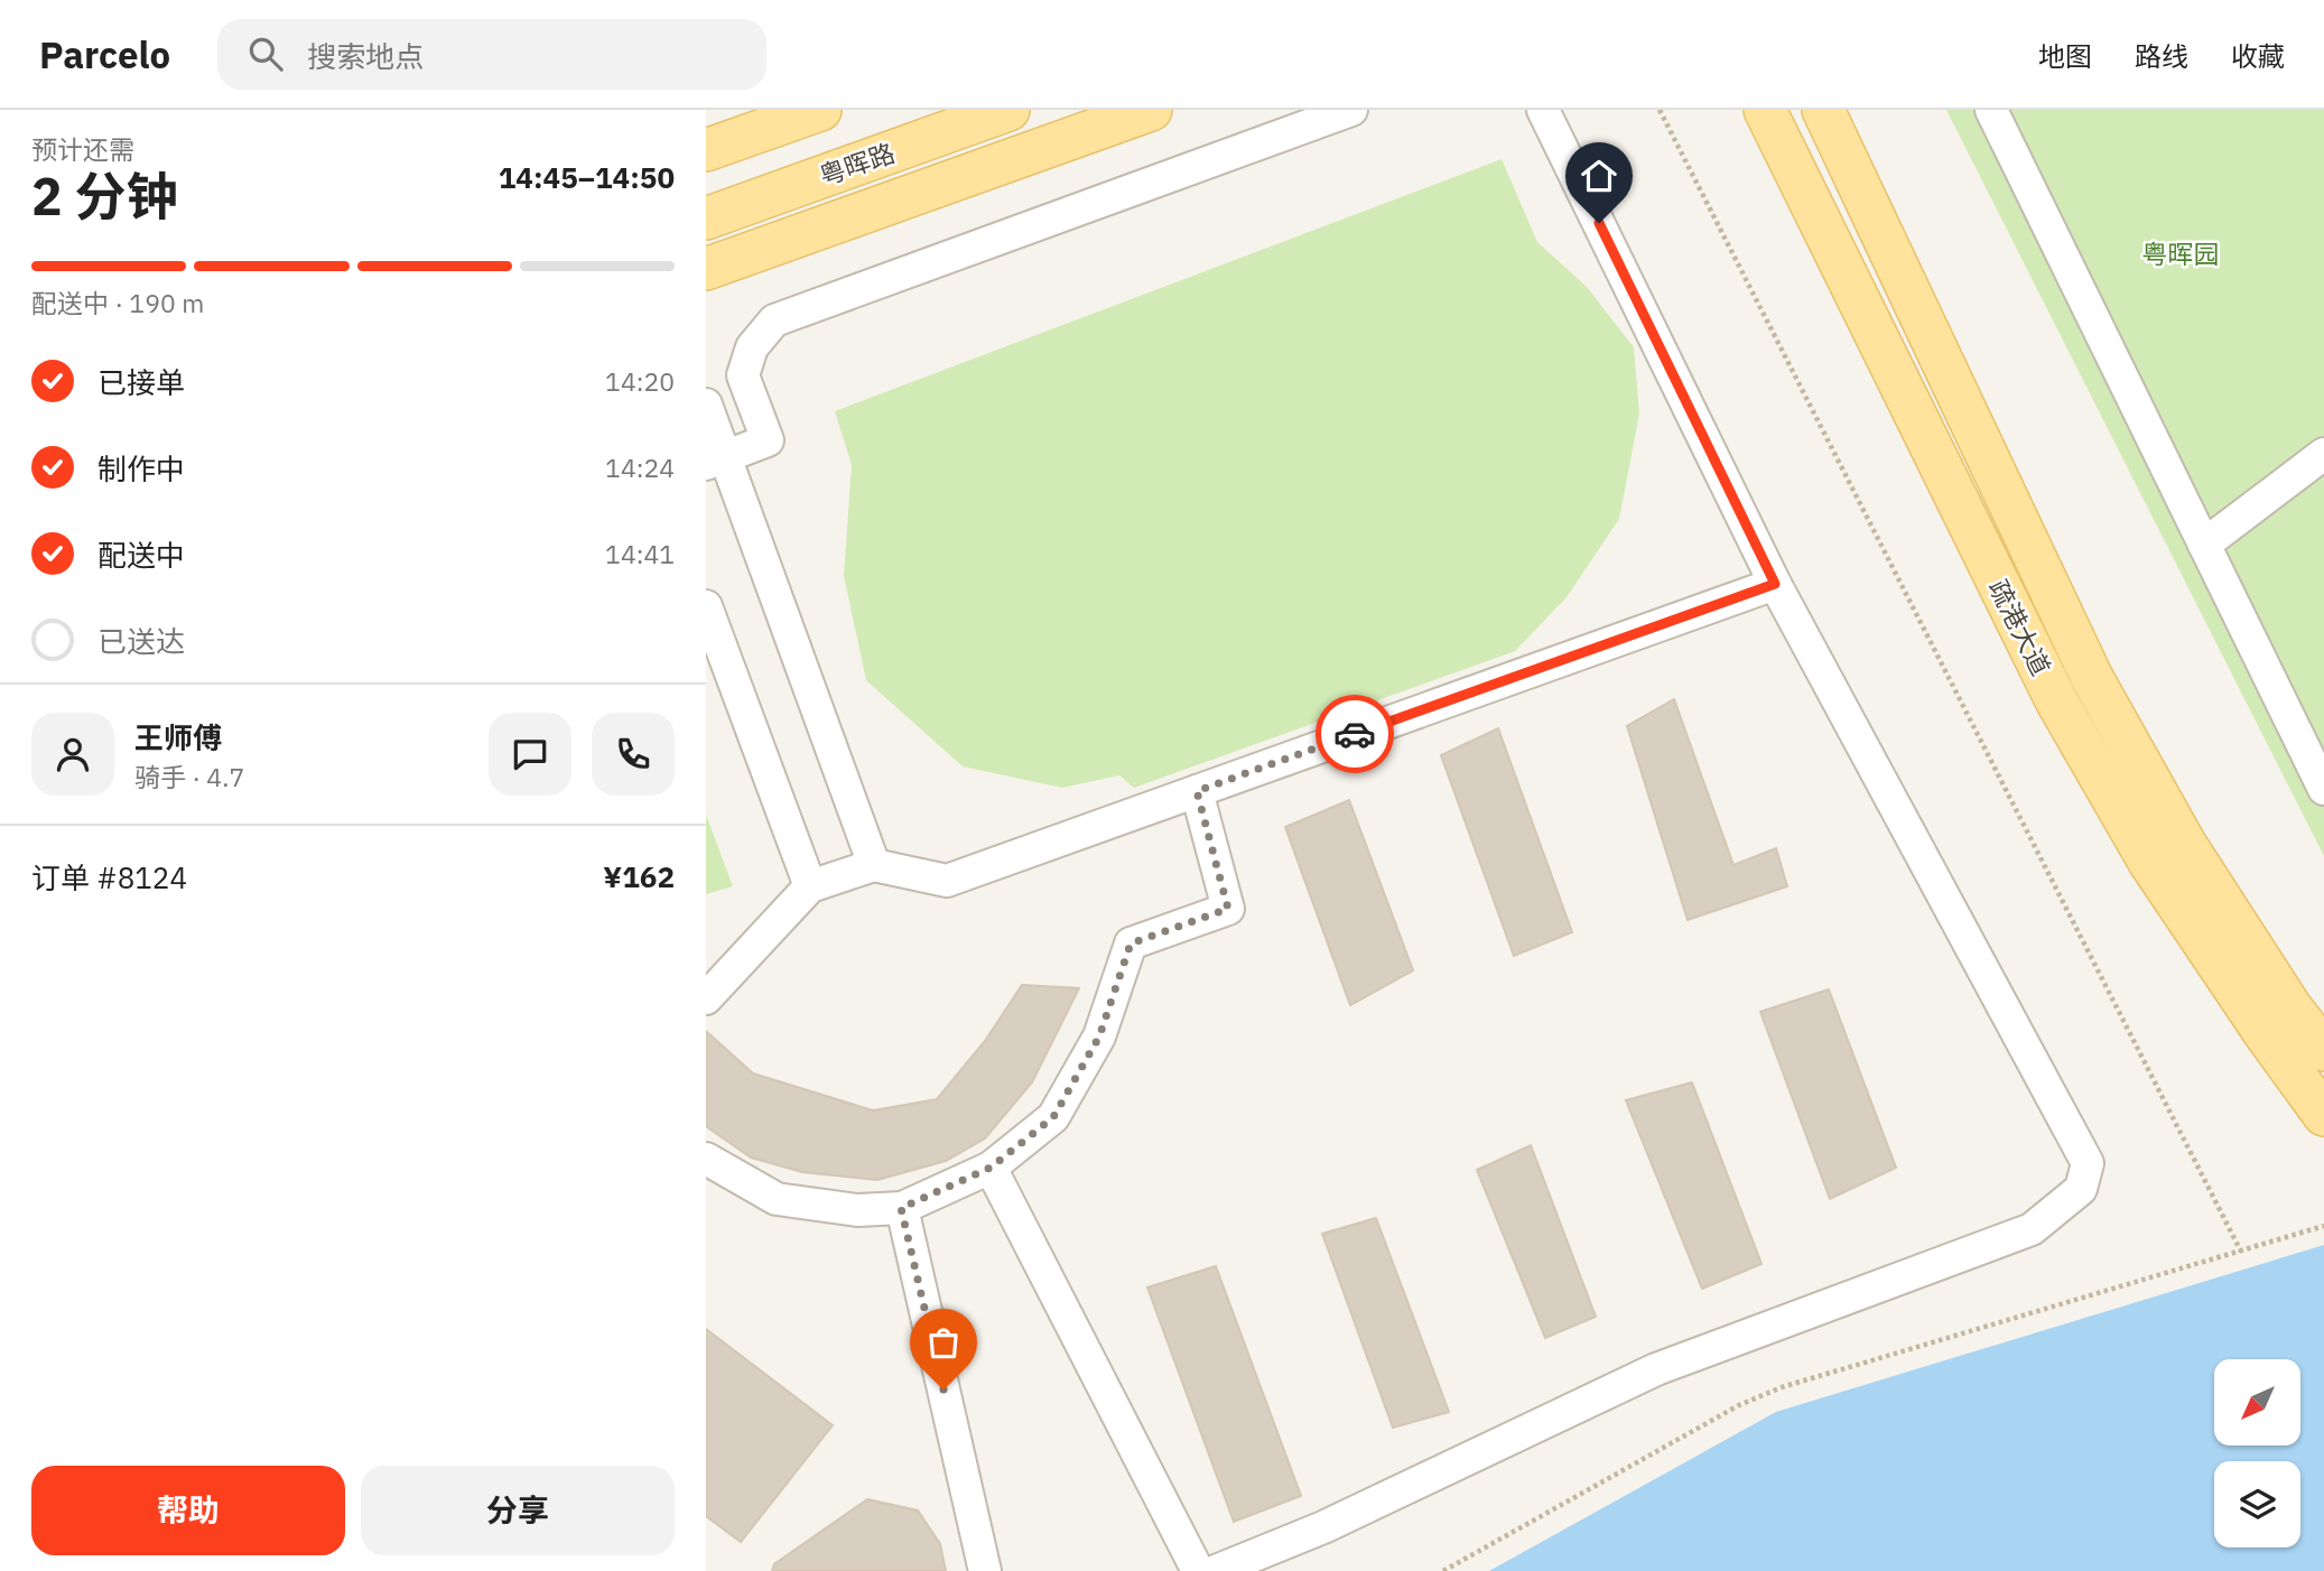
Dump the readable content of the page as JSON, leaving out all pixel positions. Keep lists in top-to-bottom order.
{
  "streets": {
    "main road": ["粤晖路", "疏港大道"]
  },
  "parks": ["粤晖园"],
  "north": "bottom left",
  "page": {
    "header": "Parcelo",
    "search": "搜索地点",
    "nav": ["地图", "路线", "收藏"],
    "heading": ["2 分钟", "预计还需", "14:45–14:50"],
    "panel": [
      "王师傅",
      "骑手 · 4.7",
      "订单 #8124",
      "¥162"
    ],
    "bar": "配送中 · 190 m",
    "list": [
      ["已接单", "14:20"],
      ["制作中", "14:24"],
      ["配送中", "14:41"],
      "已送达"
    ],
    "buttons": ["帮助", "分享"]
  }
}
